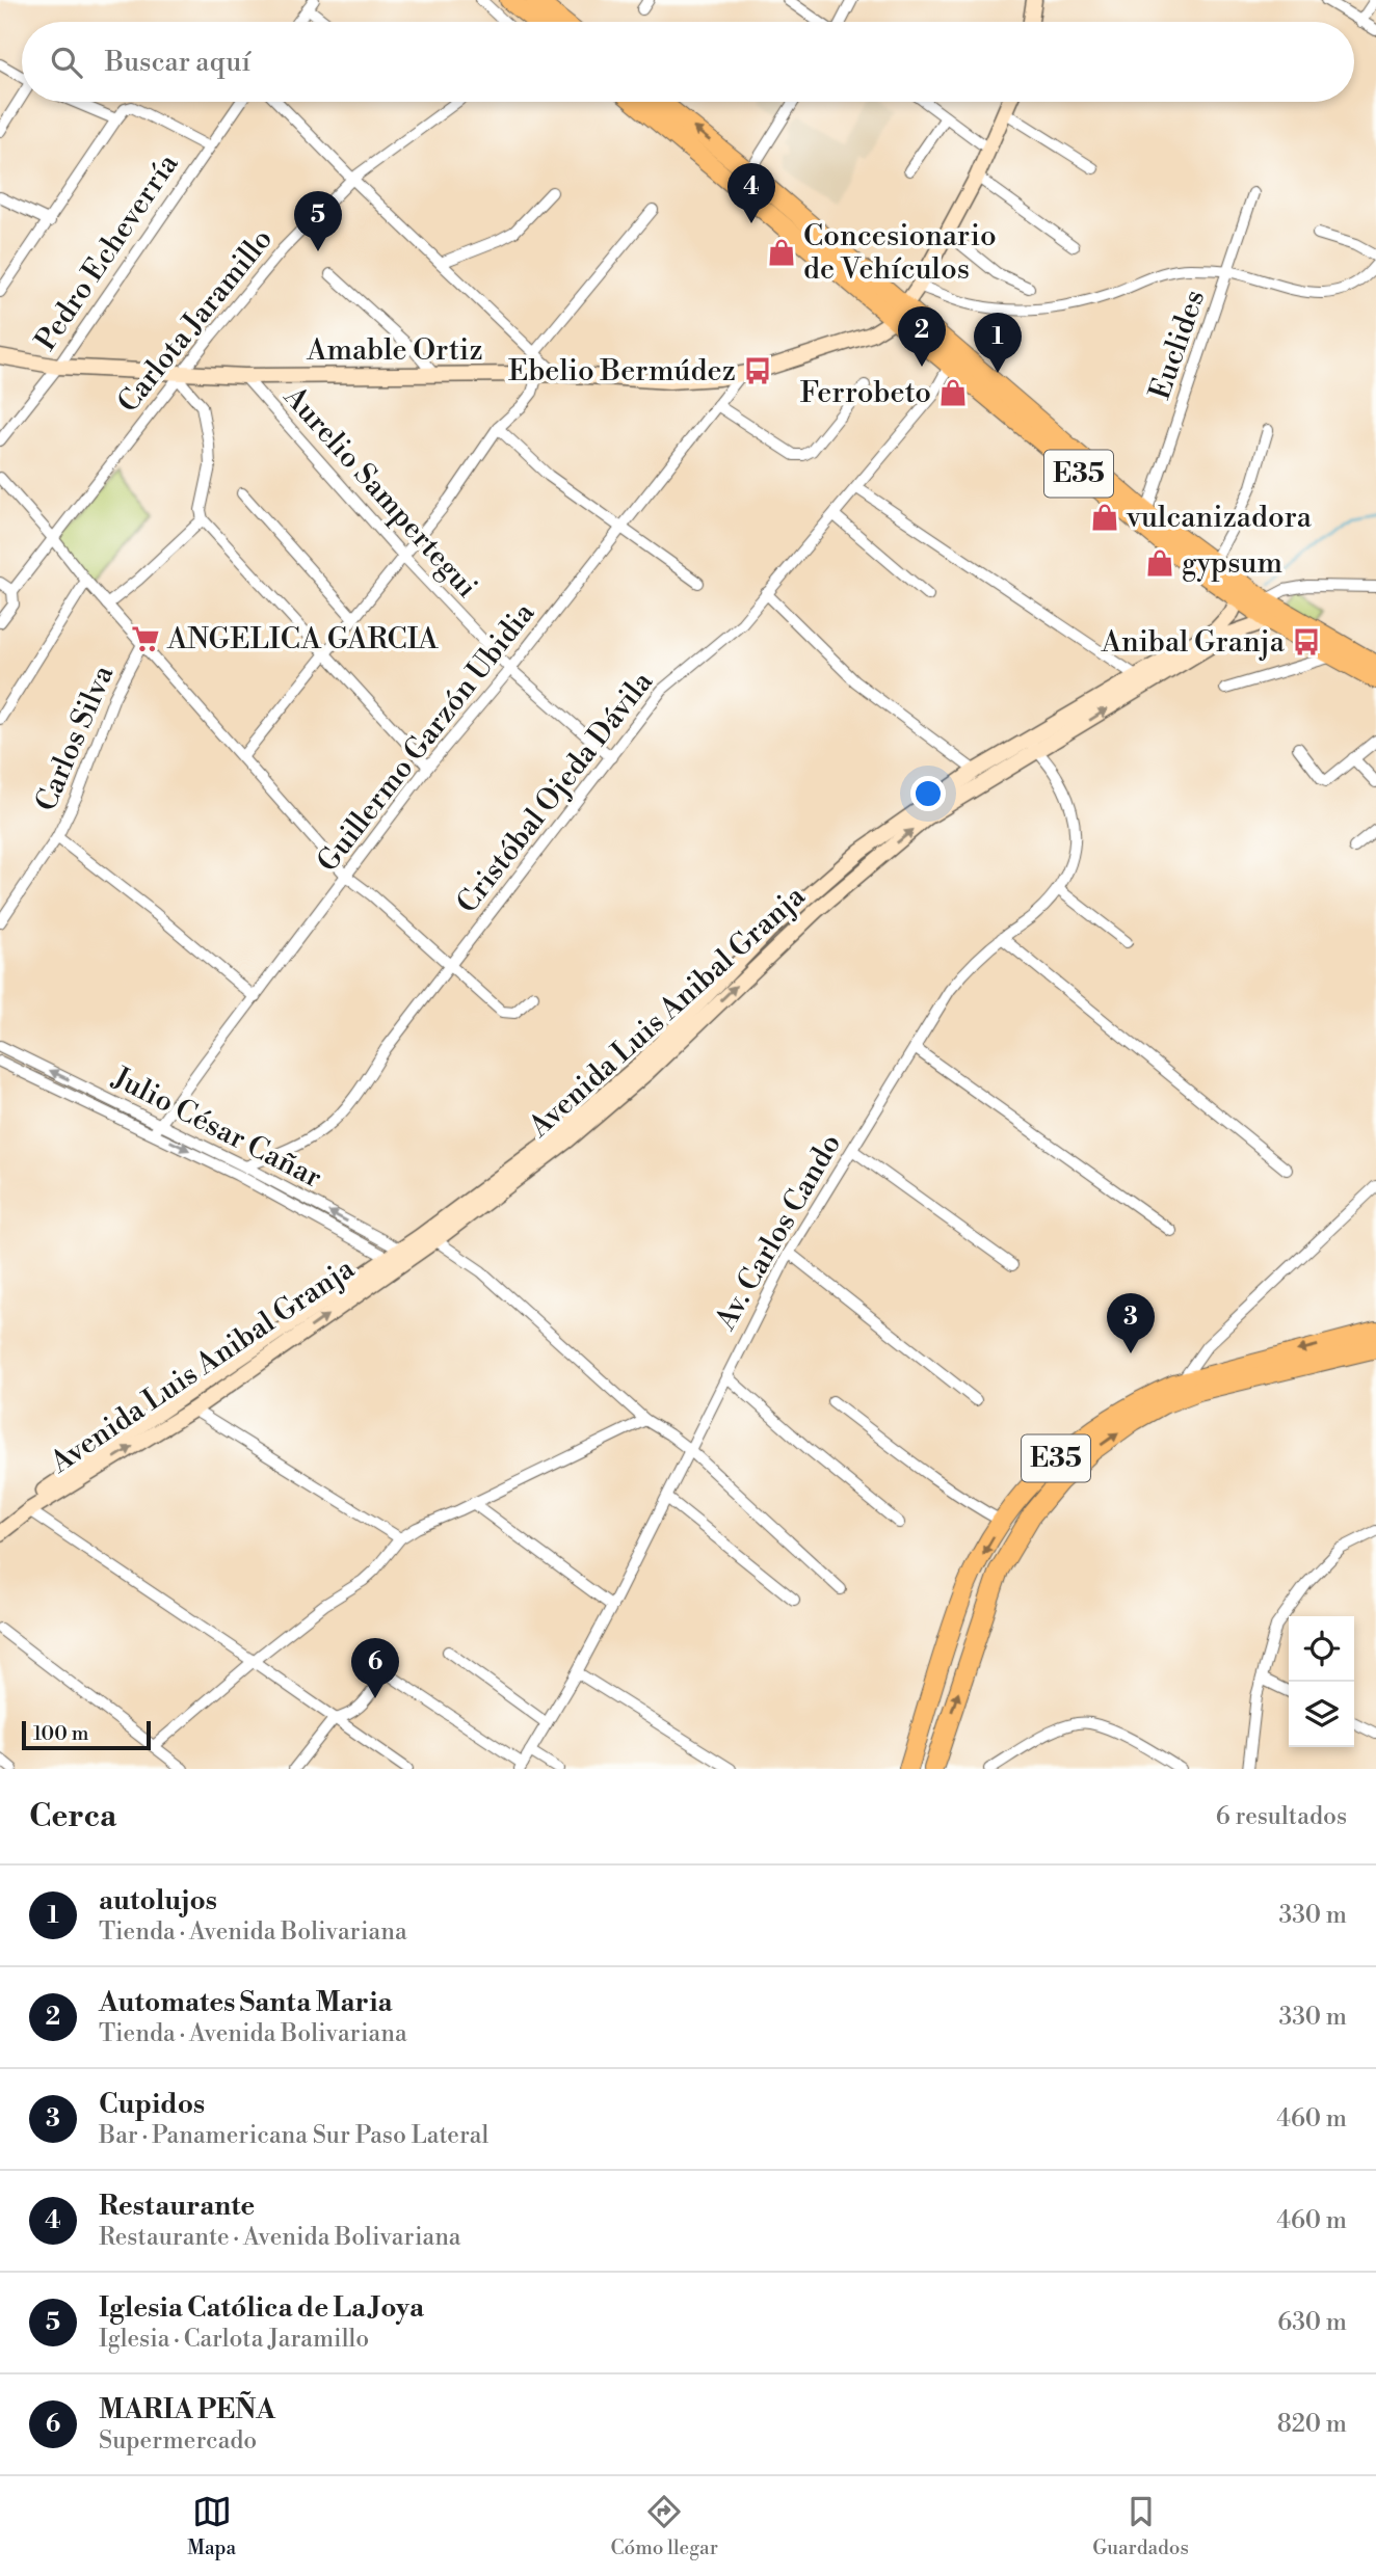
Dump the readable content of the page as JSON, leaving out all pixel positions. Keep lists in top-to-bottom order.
{
  "streets": {
    "highway": ["E35"],
    "main road": ["Amable Ortiz", "Avenida Luis Anibal Granja"],
    "street": [
      "Pedro Echeverría",
      "Carlota Jaramillo",
      "Euclides",
      "Aurelio Sampertegui",
      "Guillermo Garzón Ubidia",
      "Carlos Silva",
      "Cristóbal Ojeda Dávila",
      "Julio César Cañar",
      "Av. Carlos Cando"
    ]
  },
  "crossings": [
    ["Pedro Echeverría", "Amable Ortiz"],
    ["Carlota Jaramillo", "Amable Ortiz"],
    ["Euclides", "E35"],
    ["Amable Ortiz", "E35"],
    ["Amable Ortiz", "Aurelio Sampertegui"],
    ["Amable Ortiz", "Guillermo Garzón Ubidia"],
    ["E35", "Cristóbal Ojeda Dávila"],
    ["E35", "Avenida Luis Anibal Granja"],
    ["Aurelio Sampertegui", "Guillermo Garzón Ubidia"],
    ["Aurelio Sampertegui", "Cristóbal Ojeda Dávila"],
    ["Guillermo Garzón Ubidia", "Julio César Cañar"],
    ["Cristóbal Ojeda Dávila", "Julio César Cañar"],
    ["Avenida Luis Anibal Granja", "Julio César Cañar"],
    ["Avenida Luis Anibal Granja", "Av. Carlos Cando"]
  ],
  "places": {
    "shop": [
      "Concesionario de Vehículos",
      "Ferrobeto",
      "vulcanizadora",
      "gypsum"
    ],
    "bus stop": ["Ebelio Bermúdez", "Anibal Granja"],
    "supermarket": ["ANGELICA GARCIA"]
  },
  "scale_bar": "100 m",
  "page": {
    "search": "Buscar aquí",
    "pins": [
      "4",
      "5",
      "2",
      "1",
      "3",
      "6"
    ],
    "scale": "100 m",
    "heading": ["Cerca", "6 resultados"],
    "list": [
      {
        "mark": "1",
        "name": "autolujos",
        "note": "Tienda · Avenida Bolivariana",
        "value": "330 m"
      },
      {
        "mark": "2",
        "name": "Automates Santa Maria",
        "note": "Tienda · Avenida Bolivariana",
        "value": "330 m"
      },
      {
        "mark": "3",
        "name": "Cupidos",
        "note": "Bar · Panamericana Sur Paso Lateral",
        "value": "460 m"
      },
      {
        "mark": "4",
        "name": "Restaurante",
        "note": "Restaurante · Avenida Bolivariana",
        "value": "460 m"
      },
      {
        "mark": "5",
        "name": "Iglesia Católica de La Joya",
        "note": "Iglesia · Carlota Jaramillo",
        "value": "630 m"
      },
      {
        "mark": "6",
        "name": "MARIA PEÑA",
        "note": "Supermercado",
        "value": "820 m"
      }
    ],
    "nav": ["Mapa", "Cómo llegar", "Guardados"]
  }
}
